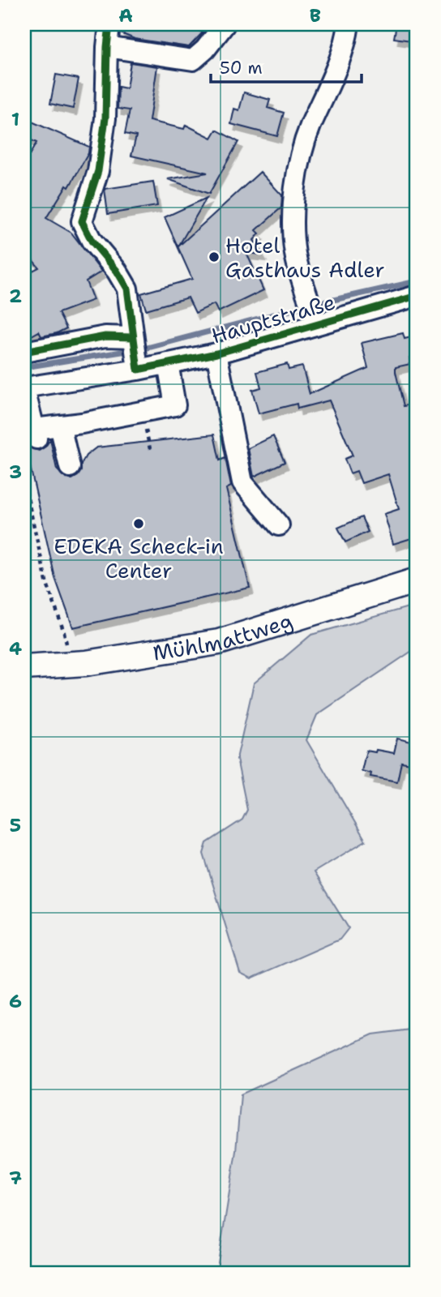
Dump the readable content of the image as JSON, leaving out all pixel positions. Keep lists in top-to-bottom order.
{
  "streets": {
    "main road": ["Mühlmattweg"],
    "street": ["Hauptstraße"]
  },
  "places": ["Hotel Gasthaus Adler", "EDEKA Scheck-in Center"],
  "scale_bar": "50 m",
  "grid": {
    "columns": ["A", "B"],
    "rows": [
      "1",
      "2",
      "3",
      "4",
      "5",
      "6",
      "7"
    ]
  }
}
